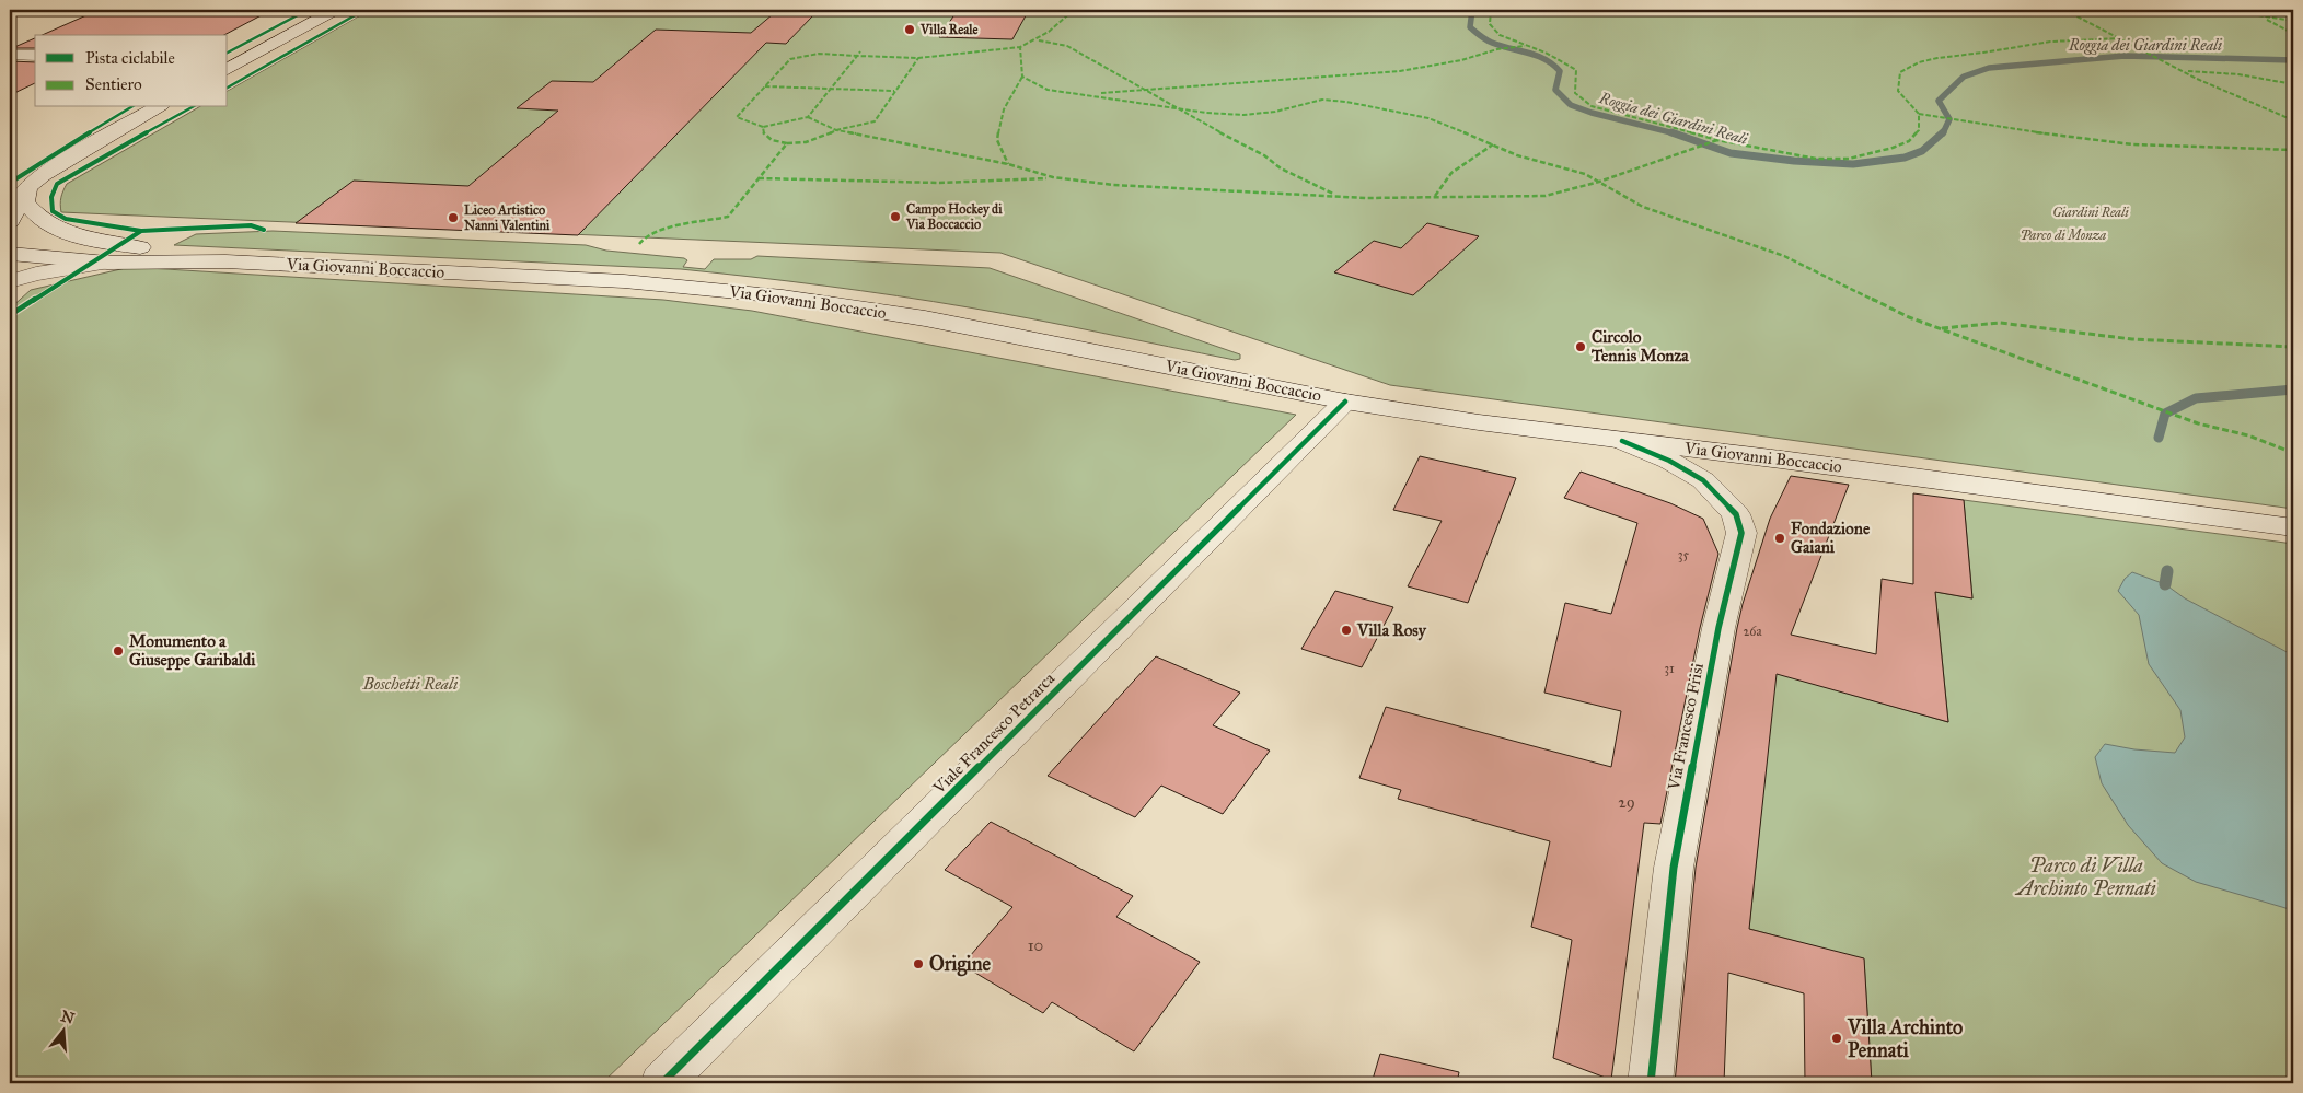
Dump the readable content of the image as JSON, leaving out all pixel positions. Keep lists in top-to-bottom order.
{
  "streets": {
    "main road": ["Via Giovanni Boccaccio", "Via Francesco Frisi", "Viale Francesco Petrarca"]
  },
  "crossings": [
    ["Via Giovanni Boccaccio", "Via Francesco Frisi"],
    ["Via Giovanni Boccaccio", "Viale Francesco Petrarca"]
  ],
  "water": ["Roggia dei Giardini Reali"],
  "parks": [
    "Giardini Reali",
    "Parco di Monza",
    "Boschetti Reali",
    "Parco di Villa Archinto Pennati"
  ],
  "places": [
    "Villa Reale",
    "Campo Hockey di Via Boccaccio",
    "Liceo Artistico Nanni Valentini",
    "Circolo Tennis Monza",
    "Fondazione Gaiani",
    "Villa Rosy",
    "Monumento a Giuseppe Garibaldi",
    "Origine",
    "Villa Archinto Pennati"
  ],
  "house_numbers": [
    "35",
    "26a",
    "31",
    "29",
    "10"
  ],
  "legend": ["Pista ciclabile", "Sentiero"],
  "north": "top"
}
